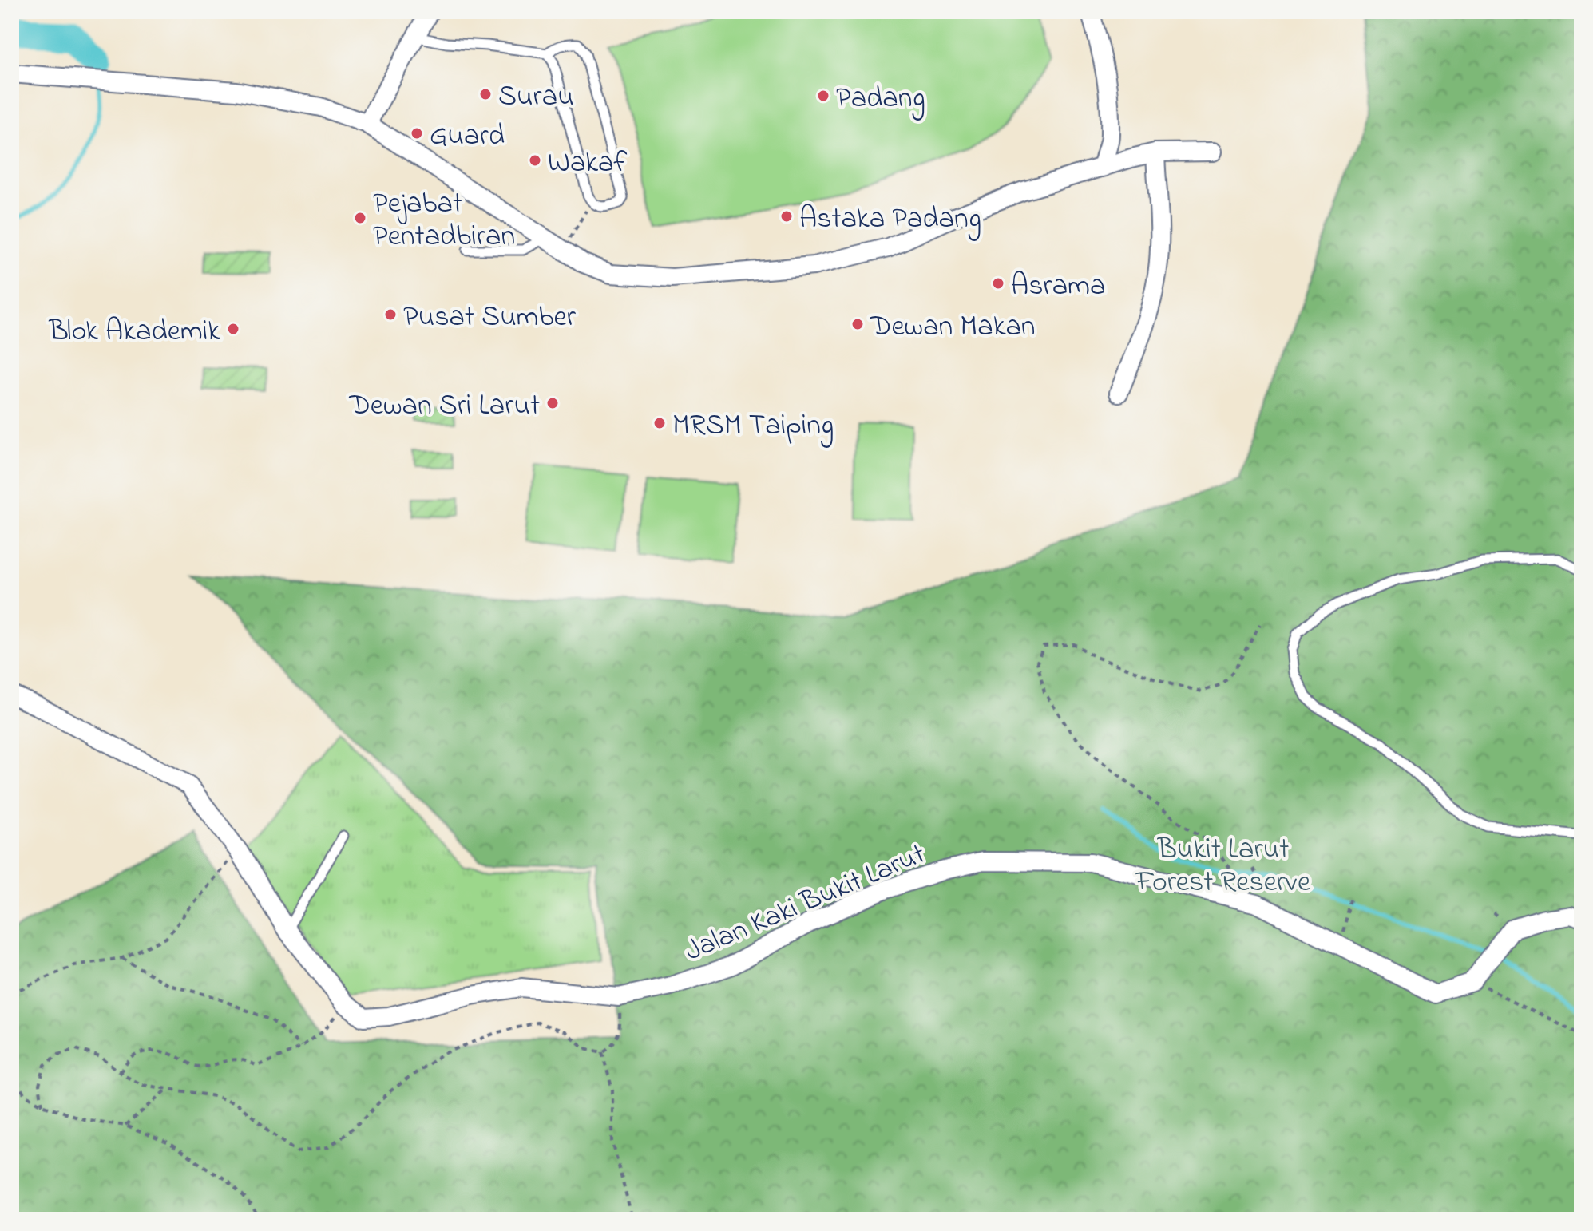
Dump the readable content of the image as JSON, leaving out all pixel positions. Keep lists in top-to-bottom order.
{
  "streets": {
    "street": ["Jalan Kaki Bukit Larut"]
  },
  "parks": ["Bukit Larut Forest Reserve"],
  "places": [
    "Surau",
    "Padang",
    "Guard",
    "Wakaf",
    "Astaka Padang",
    "Pejabat Pentadbiran",
    "Asrama",
    "Pusat Sumber",
    "Dewan Makan",
    "Blok Akademik",
    "Dewan Sri Larut",
    "MRSM Taiping"
  ]
}
